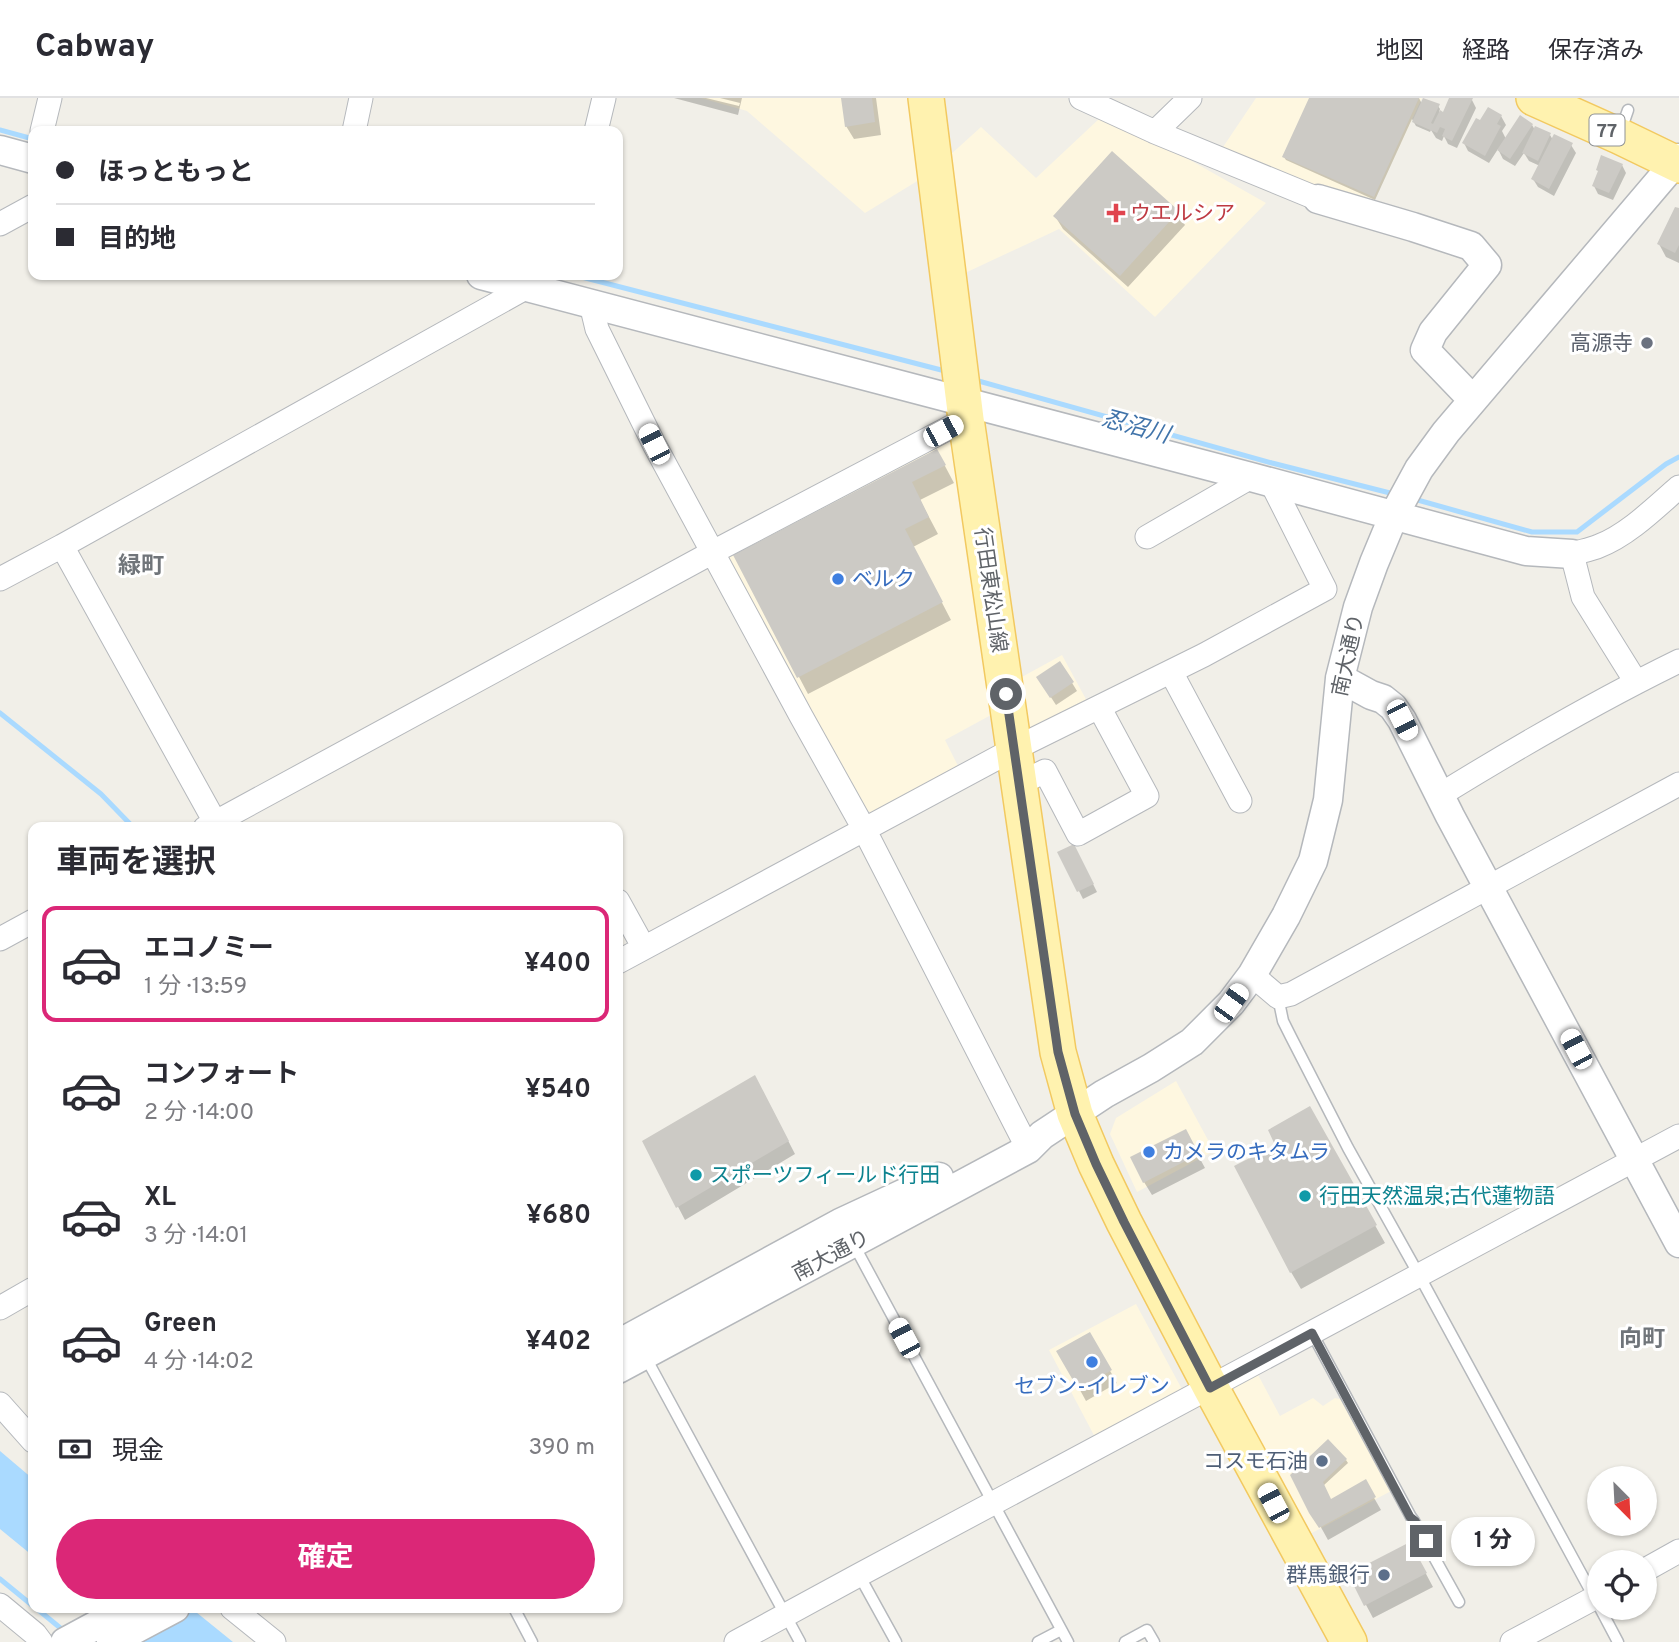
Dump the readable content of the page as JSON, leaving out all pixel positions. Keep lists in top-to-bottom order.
{
  "streets": {
    "main road": ["77", "行田東松山線"],
    "street": ["南大通り"]
  },
  "crossings": [
    ["77", "南大通り"],
    ["行田東松山線", "南大通り"]
  ],
  "districts": ["緑町", "向町"],
  "water": ["忍沼川"],
  "places": {
    "health": ["ウエルシア"],
    "other": [
      "高源寺",
      "ベルク",
      "カメラのキタムラ",
      "スポーツフィールド行田",
      "行田天然温泉;古代蓮物語",
      "セブン-イレブン",
      "コスモ石油",
      "群馬銀行"
    ]
  },
  "north": "bottom right",
  "page": {
    "header": "Cabway",
    "nav": ["地図", "経路", "保存済み"],
    "banner": ["ほっともっと", "目的地"],
    "heading": "車両を選択",
    "list": [
      {
        "name": "エコノミー",
        "note": "1 分 · 13:59",
        "value": "¥400"
      },
      {
        "name": "コンフォート",
        "note": "2 分 · 14:00",
        "value": "¥540"
      },
      {
        "name": "XL",
        "note": "3 分 · 14:01",
        "value": "¥680"
      },
      {
        "name": "Green",
        "note": "4 分 · 14:02",
        "value": "¥402"
      }
    ],
    "pay": ["現金", "390 m"],
    "buttons": "確定",
    "bubble": "1 分"
  }
}
